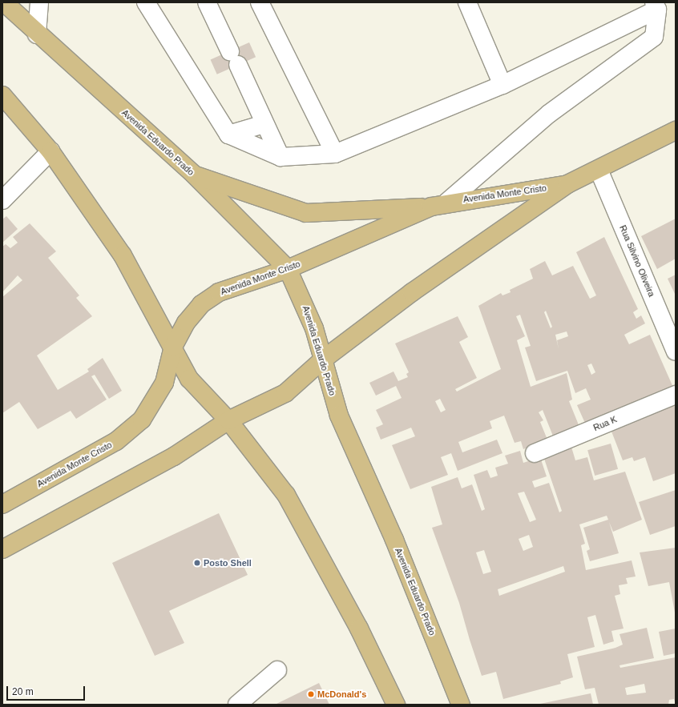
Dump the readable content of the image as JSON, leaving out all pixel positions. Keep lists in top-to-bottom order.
{
  "streets": {
    "main road": ["Avenida Eduardo Prado", "Avenida Monte Cristo"],
    "street": ["Rua Silvino Oliveira", "Rua K"]
  },
  "crossings": [
    ["Avenida Eduardo Prado", "Avenida Monte Cristo"],
    ["Avenida Monte Cristo", "Rua Silvino Oliveira"]
  ],
  "places": ["Posto Shell", "McDonald's"],
  "scale_bar": "20 m"
}
